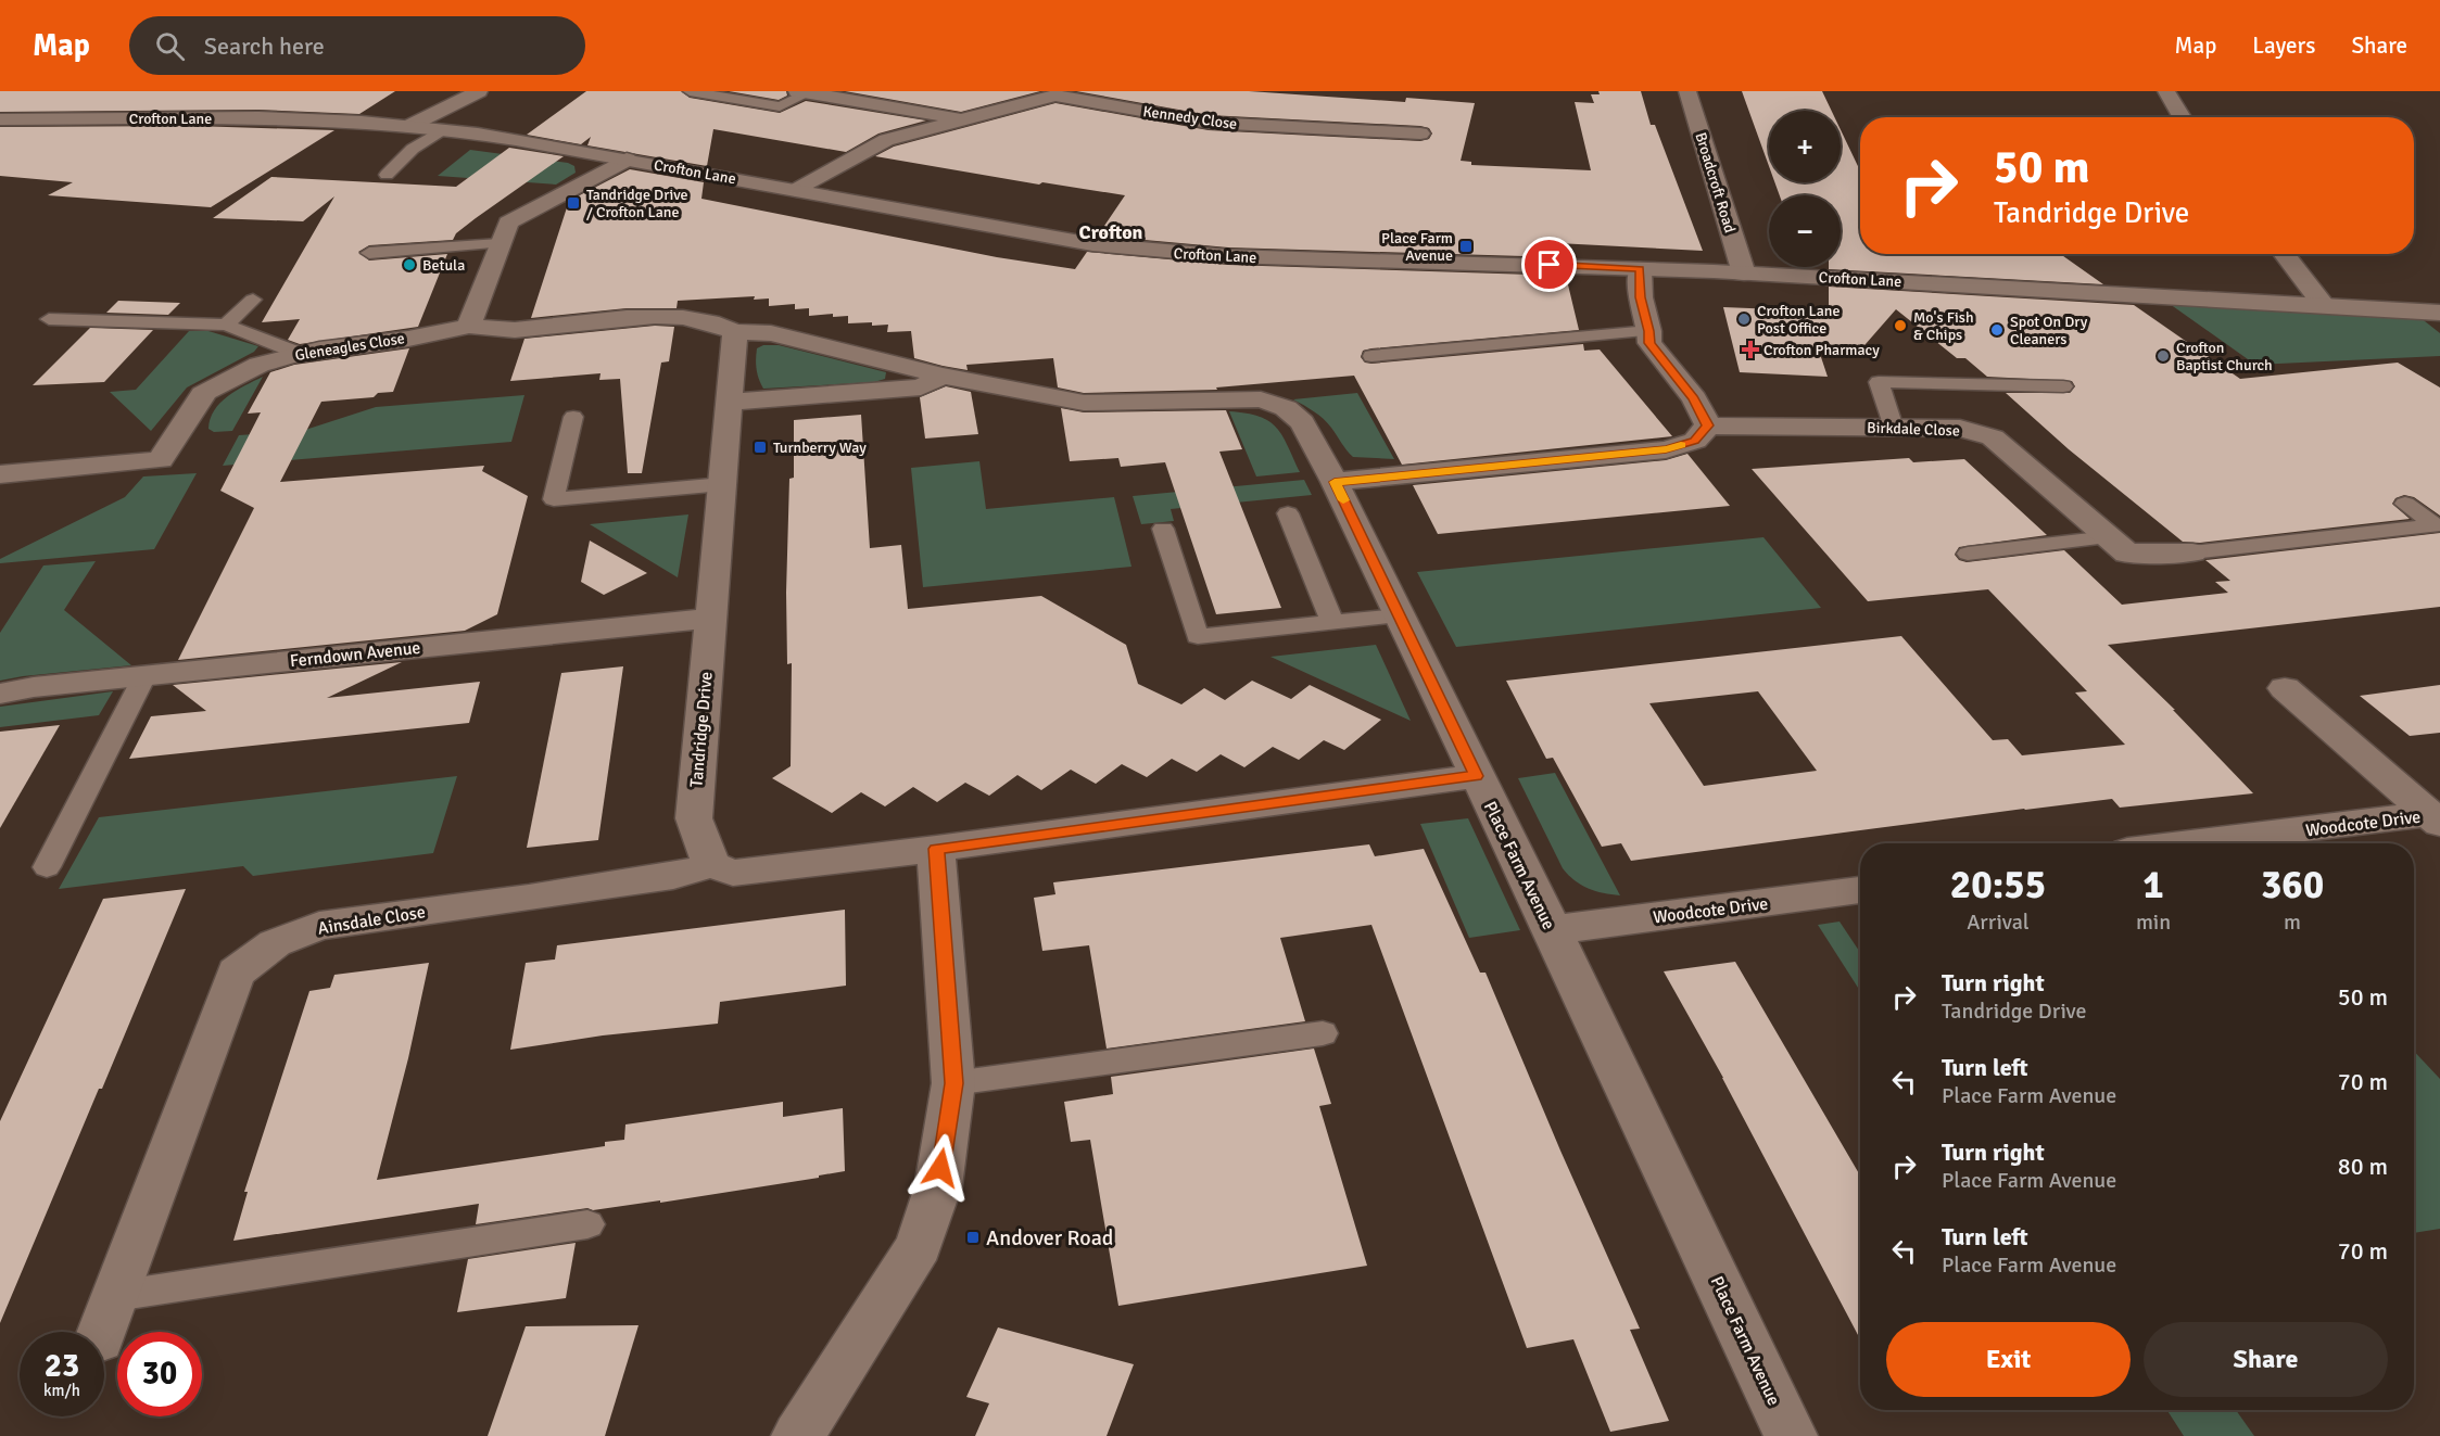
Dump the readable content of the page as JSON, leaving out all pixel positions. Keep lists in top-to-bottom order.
{
  "streets": {
    "street": [
      "Kennedy Close",
      "Crofton Lane",
      "Broadcroft Road",
      "Gleneagles Close",
      "Birkdale Close",
      "Ferndown Avenue",
      "Tandridge Drive",
      "Woodcote Drive",
      "Place Farm Avenue",
      "Ainsdale Close"
    ]
  },
  "crossings": [
    ["Kennedy Close", "Crofton Lane"],
    ["Crofton Lane", "Broadcroft Road"],
    ["Ferndown Avenue", "Tandridge Drive"],
    ["Tandridge Drive", "Ainsdale Close"],
    ["Woodcote Drive", "Place Farm Avenue"]
  ],
  "districts": ["Crofton"],
  "places": {
    "transit": [
      "Tandridge Drive / Crofton Lane",
      "Place Farm Avenue",
      "Turnberry Way",
      "Andover Road"
    ],
    "other": [
      "Betula",
      "Crofton Lane Post Office",
      "Mo's Fish & Chips",
      "Spot On Dry Cleaners",
      "Crofton Baptist Church"
    ],
    "health": ["Crofton Pharmacy"]
  },
  "page": {
    "header": "Map",
    "search": "Search here",
    "nav": ["Map", "Layers", "Share"],
    "map_buttons": ["+", "−"],
    "turn": ["50 m", "Tandridge Drive"],
    "eta": [
      "20:55",
      "Arrival",
      "1",
      "min",
      "360",
      "m"
    ],
    "list": [
      {
        "name": "Turn right",
        "note": "Tandridge Drive",
        "value": "50 m"
      },
      {
        "name": "Turn left",
        "note": "Place Farm Avenue",
        "value": "70 m"
      },
      {
        "name": "Turn right",
        "note": "Place Farm Avenue",
        "value": "80 m"
      },
      {
        "name": "Turn left",
        "note": "Place Farm Avenue",
        "value": "70 m"
      }
    ],
    "buttons": ["Exit", "Share"],
    "speed": "23 km/h",
    "limit": "30"
  }
}
